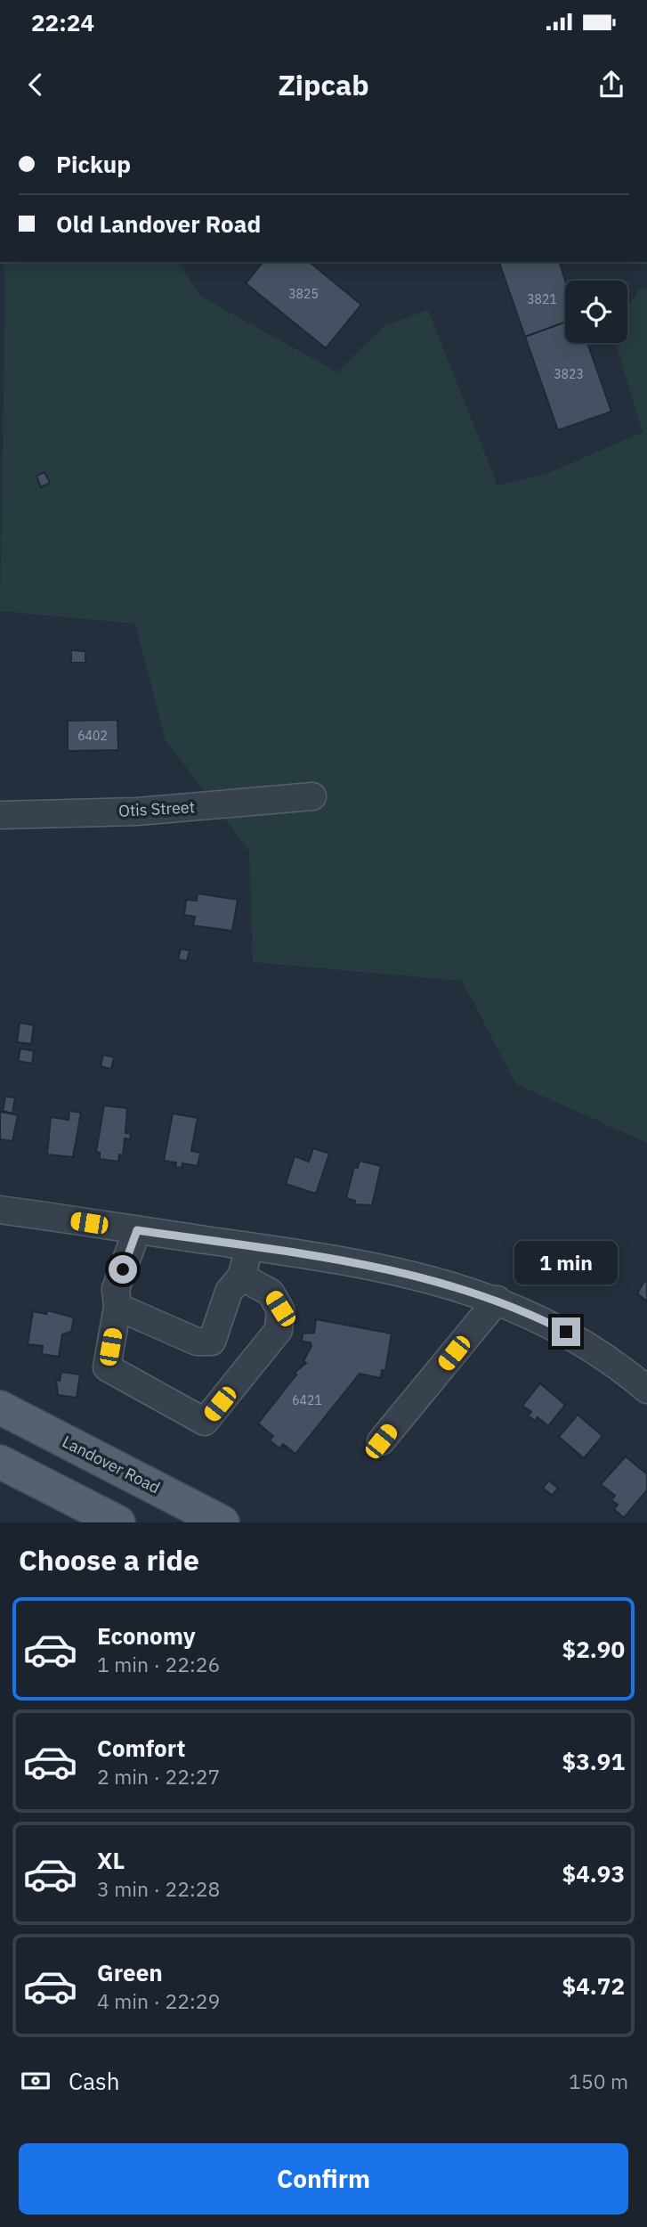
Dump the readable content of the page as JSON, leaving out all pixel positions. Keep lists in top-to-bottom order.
{
  "streets": {
    "main road": ["Landover Road"],
    "street": ["Otis Street"]
  },
  "house_numbers": [
    "3825",
    "3821",
    "3823",
    "6402",
    "6421"
  ],
  "page": {
    "status": "22:24",
    "header": "Zipcab",
    "banner": ["Pickup", "Old Landover Road"],
    "bubble": "1 min",
    "heading": "Choose a ride",
    "list": [
      {
        "name": "Economy",
        "note": "1 min · 22:26",
        "value": "$2.90"
      },
      {
        "name": "Comfort",
        "note": "2 min · 22:27",
        "value": "$3.91"
      },
      {
        "name": "XL",
        "note": "3 min · 22:28",
        "value": "$4.93"
      },
      {
        "name": "Green",
        "note": "4 min · 22:29",
        "value": "$4.72"
      }
    ],
    "pay": ["Cash", "150 m"],
    "buttons": "Confirm"
  }
}
